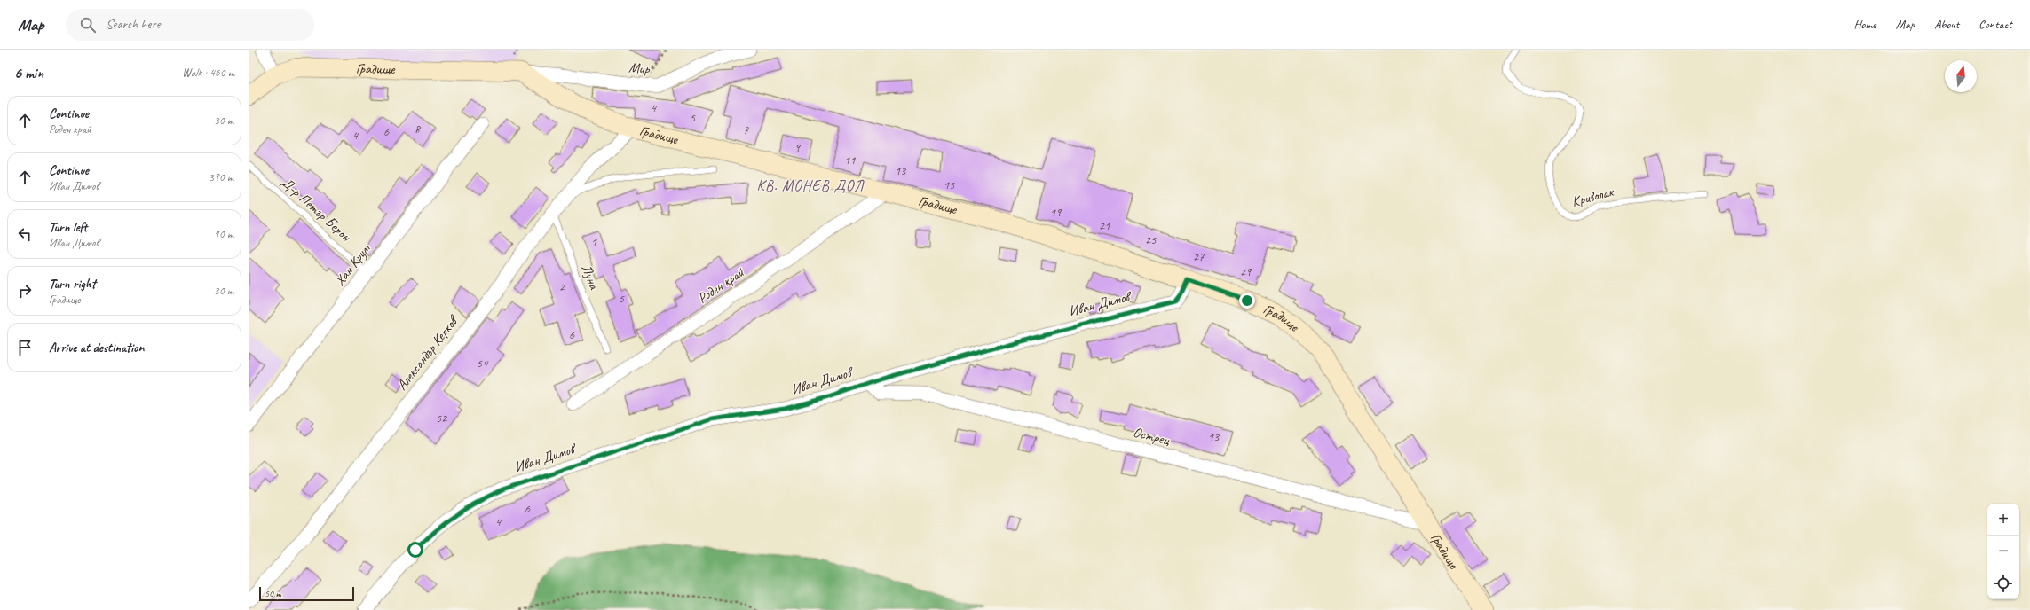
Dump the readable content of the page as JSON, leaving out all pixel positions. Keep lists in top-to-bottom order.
{
  "streets": {
    "street": [
      "Мир",
      "Градище",
      "Хан Крум",
      "Роден край",
      "Иван Димов",
      "Александър Керков",
      "Острец"
    ],
    "lane": ["Криволак", "Д-р Петър Берон", "Луна"]
  },
  "crossings": [
    ["Мир", "Градище"],
    ["Градище", "Роден край"],
    ["Градище", "Иван Димов"],
    ["Градище", "Александър Керков"],
    ["Градище", "Острец"],
    ["Д-р Петър Берон", "Хан Крум"],
    ["Луна", "Александър Керков"],
    ["Иван Димов", "Острец"]
  ],
  "districts": ["КВ. МОНЕВ ДОЛ"],
  "house_numbers": [
    "4",
    "5",
    "8",
    "7",
    "6",
    "4",
    "9",
    "11",
    "13",
    "15",
    "19",
    "21",
    "25",
    "1",
    "27",
    "29",
    "2",
    "5",
    "6",
    "54",
    "52",
    "13",
    "6",
    "4"
  ],
  "scale_bar": "50 m",
  "north": "top",
  "page": {
    "header": "Map",
    "search": "Search here",
    "nav": [
      "Home",
      "Map",
      "About",
      "Contact"
    ],
    "heading": ["6 min", "Walk · 460 m"],
    "list": [
      ["Continue", "Роден край", "30 m"],
      ["Continue", "Иван Димов", "390 m"],
      ["Turn left", "Иван Димов", "10 m"],
      ["Turn right", "Градище", "30 m"],
      "Arrive at destination"
    ],
    "map_buttons": ["+", "−"],
    "scale": "50 m"
  }
}
